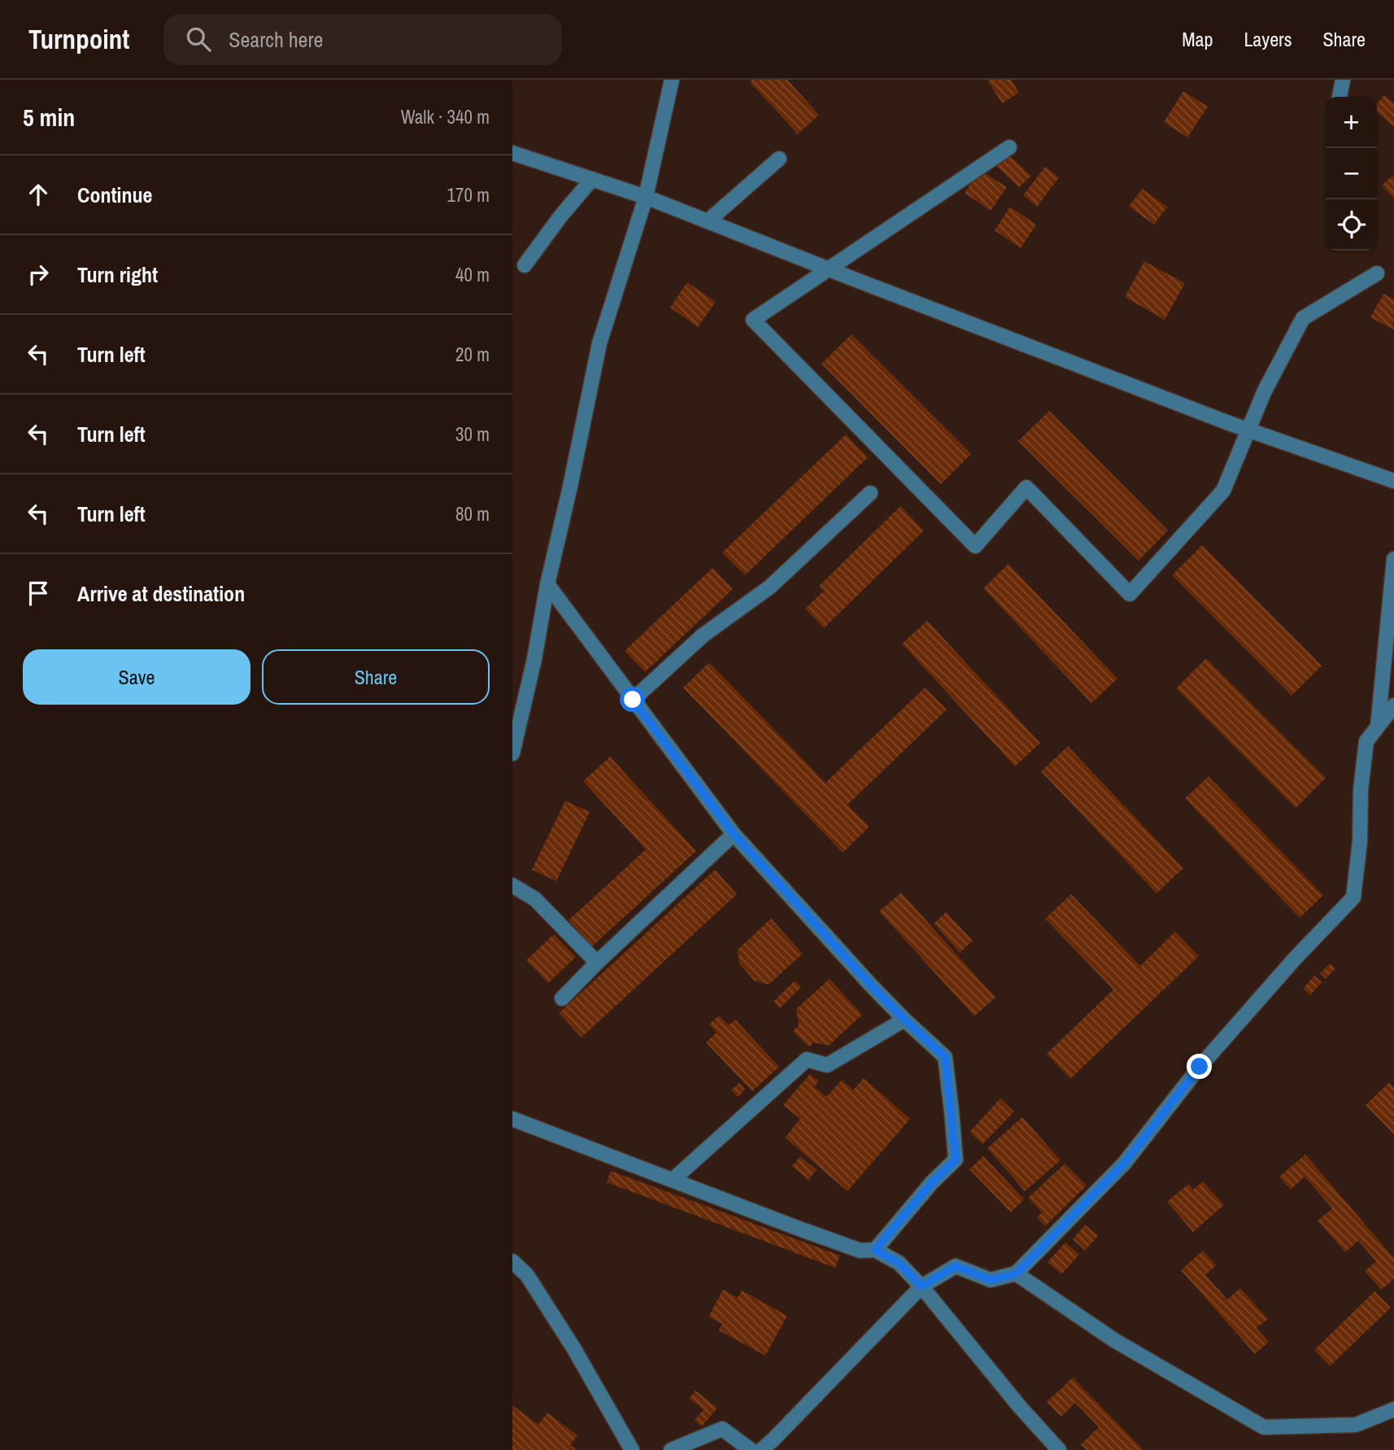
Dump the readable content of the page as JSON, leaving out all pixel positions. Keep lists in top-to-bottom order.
{
  "page": {
    "header": "Turnpoint",
    "search": "Search here",
    "nav": ["Map", "Layers", "Share"],
    "heading": ["5 min", "Walk · 340 m"],
    "map_buttons": ["+", "−"],
    "list": [
      ["Continue", "170 m"],
      ["Turn right", "40 m"],
      ["Turn left", "20 m"],
      ["Turn left", "30 m"],
      ["Turn left", "80 m"],
      "Arrive at destination"
    ],
    "buttons": ["Save", "Share"]
  }
}
